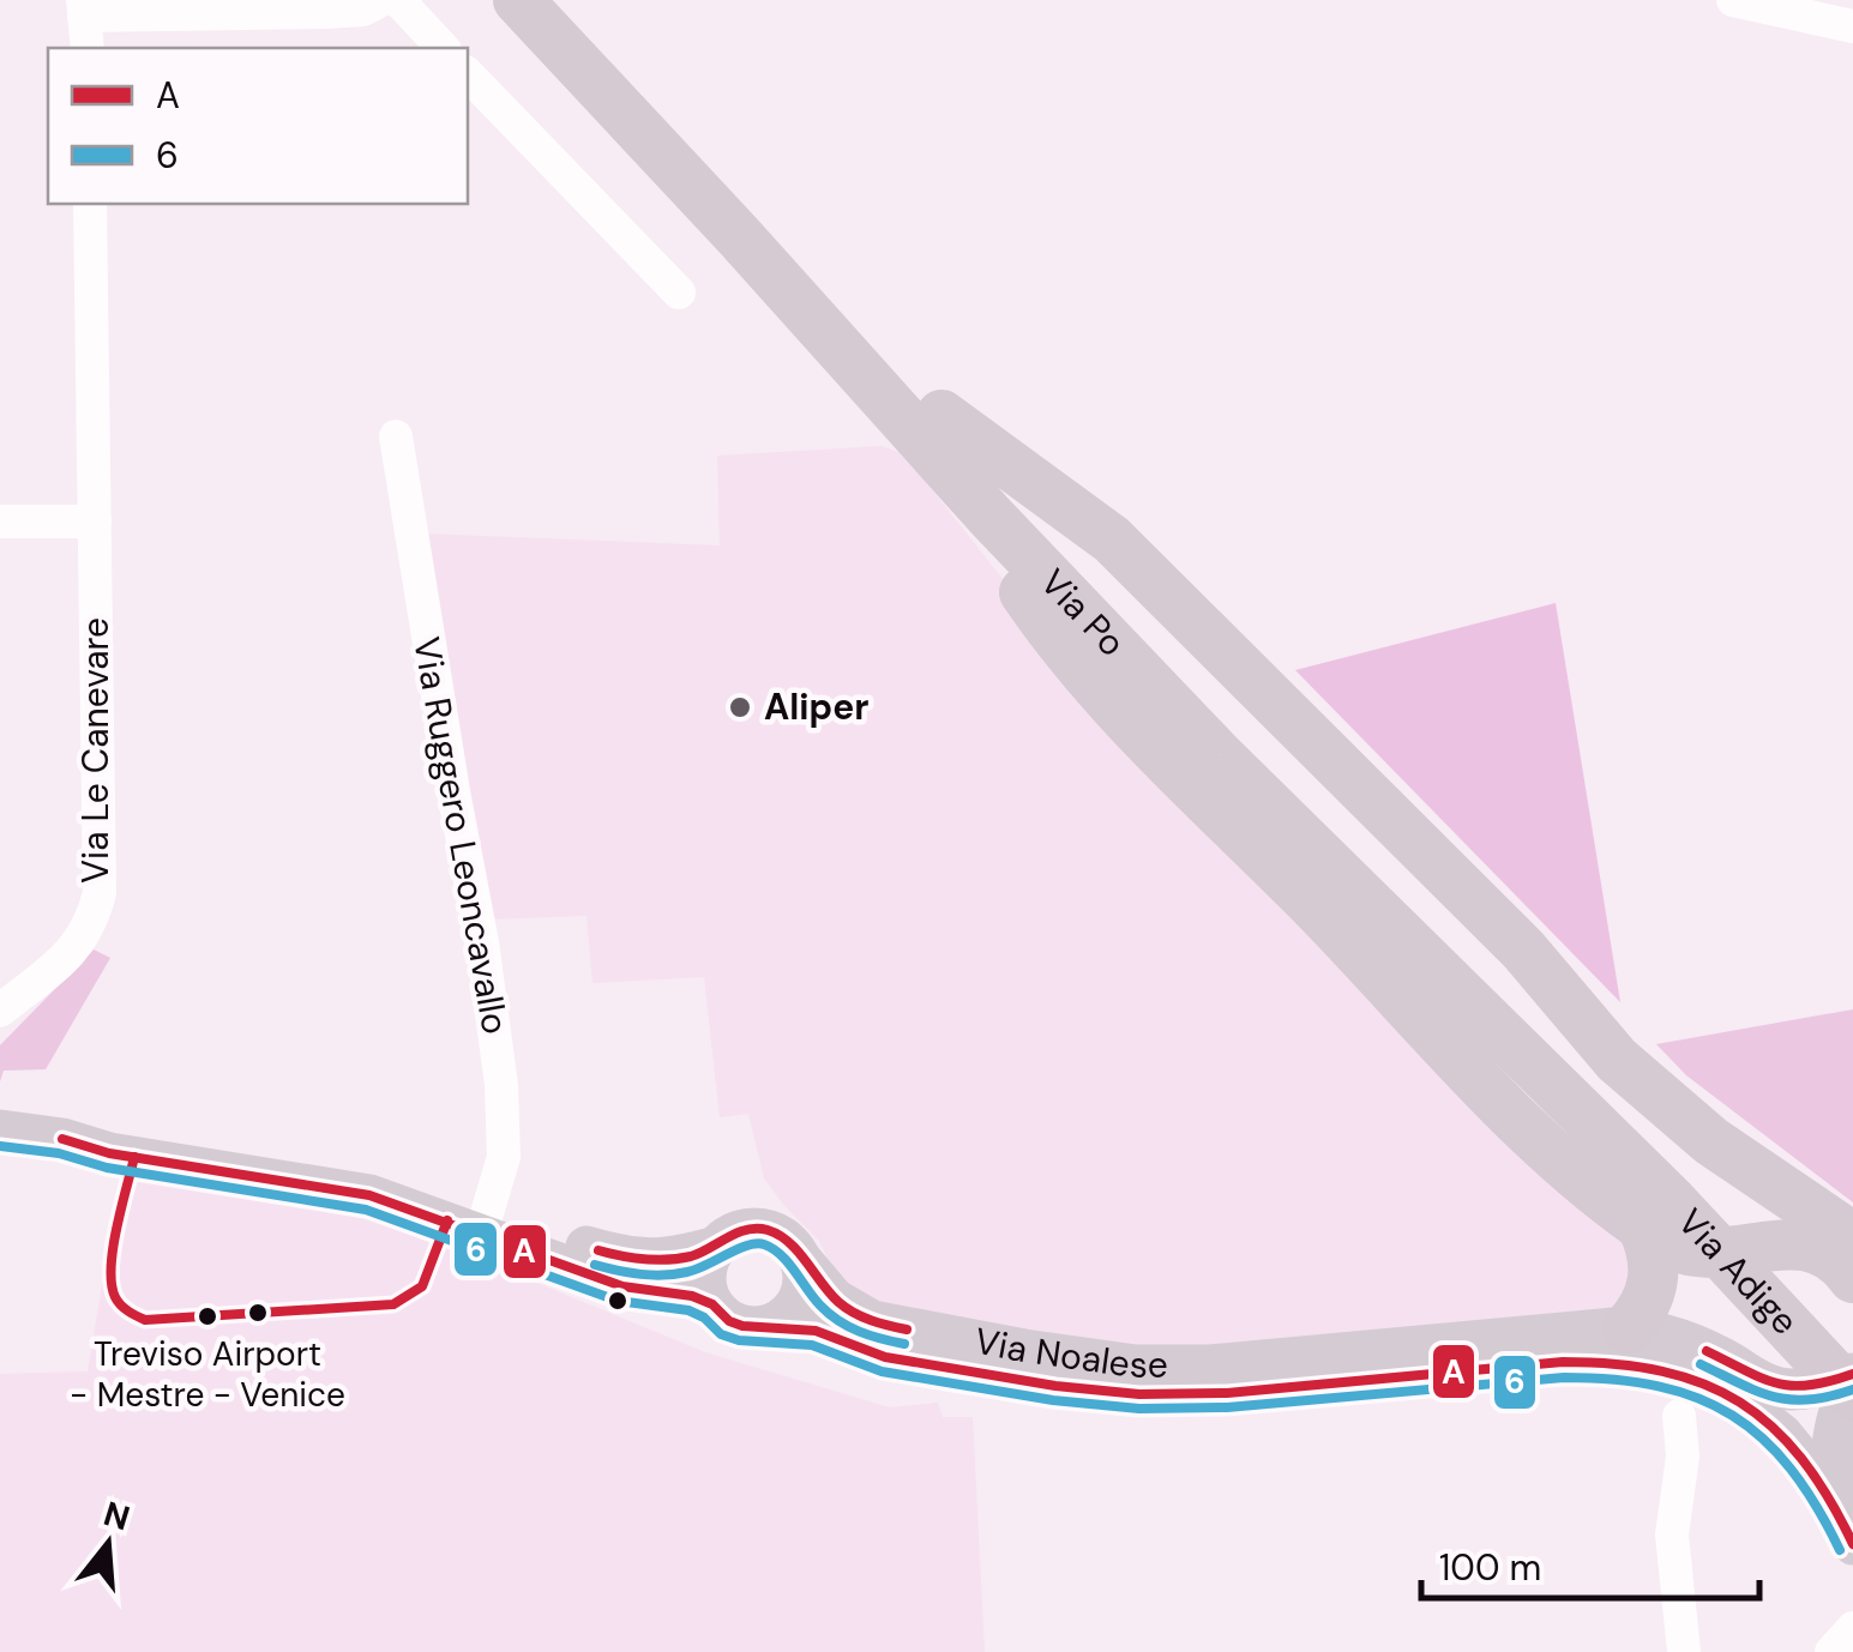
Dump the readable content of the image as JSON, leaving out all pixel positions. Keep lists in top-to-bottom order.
{
  "streets": {
    "highway": ["Via Po", "Via Adige"],
    "main road": ["Via Noalese"],
    "street": ["Via Le Canevare", "Via Ruggero Leoncavallo"]
  },
  "crossings": [
    ["Via Po", "Via Adige"]
  ],
  "places": ["Aliper", "Treviso Airport - Mestre - Venice"],
  "lines": ["transit line A", "transit line 6"],
  "legend": ["A", "6"],
  "scale_bar": "100 m",
  "north": "top"
}
